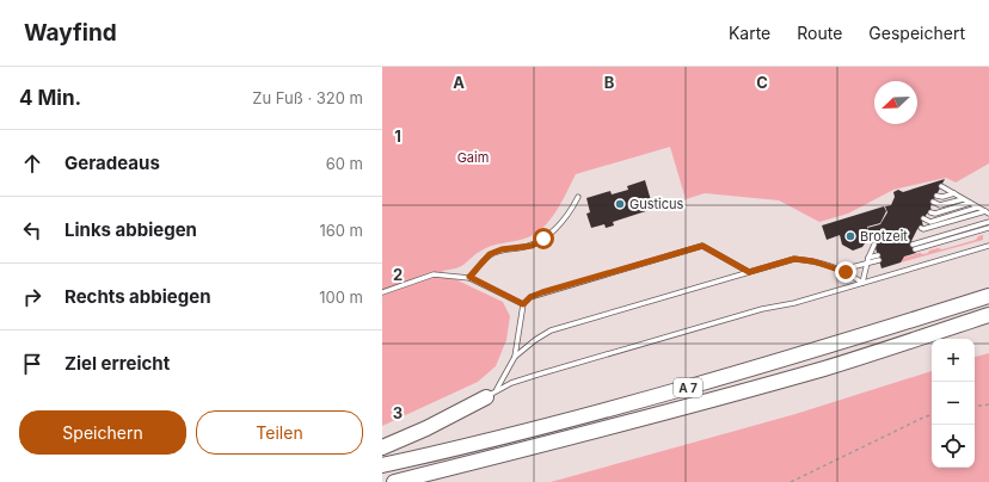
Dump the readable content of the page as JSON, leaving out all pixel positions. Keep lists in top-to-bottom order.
{
  "streets": {
    "highway": ["A 7"]
  },
  "parks": ["Gaim"],
  "places": ["Gusticus", "Brotzeit"],
  "north": "bottom left",
  "page": {
    "header": "Wayfind",
    "nav": ["Karte", "Route", "Gespeichert"],
    "heading": ["4 Min.", "Zu Fuß · 320 m"],
    "list": [
      ["Geradeaus", "60 m"],
      ["Links abbiegen", "160 m"],
      ["Rechts abbiegen", "100 m"],
      "Ziel erreicht"
    ],
    "map_buttons": ["+", "−"],
    "buttons": ["Speichern", "Teilen"]
  },
  "grid": {
    "columns": ["A", "B", "C"],
    "rows": ["1", "2", "3"]
  }
}
